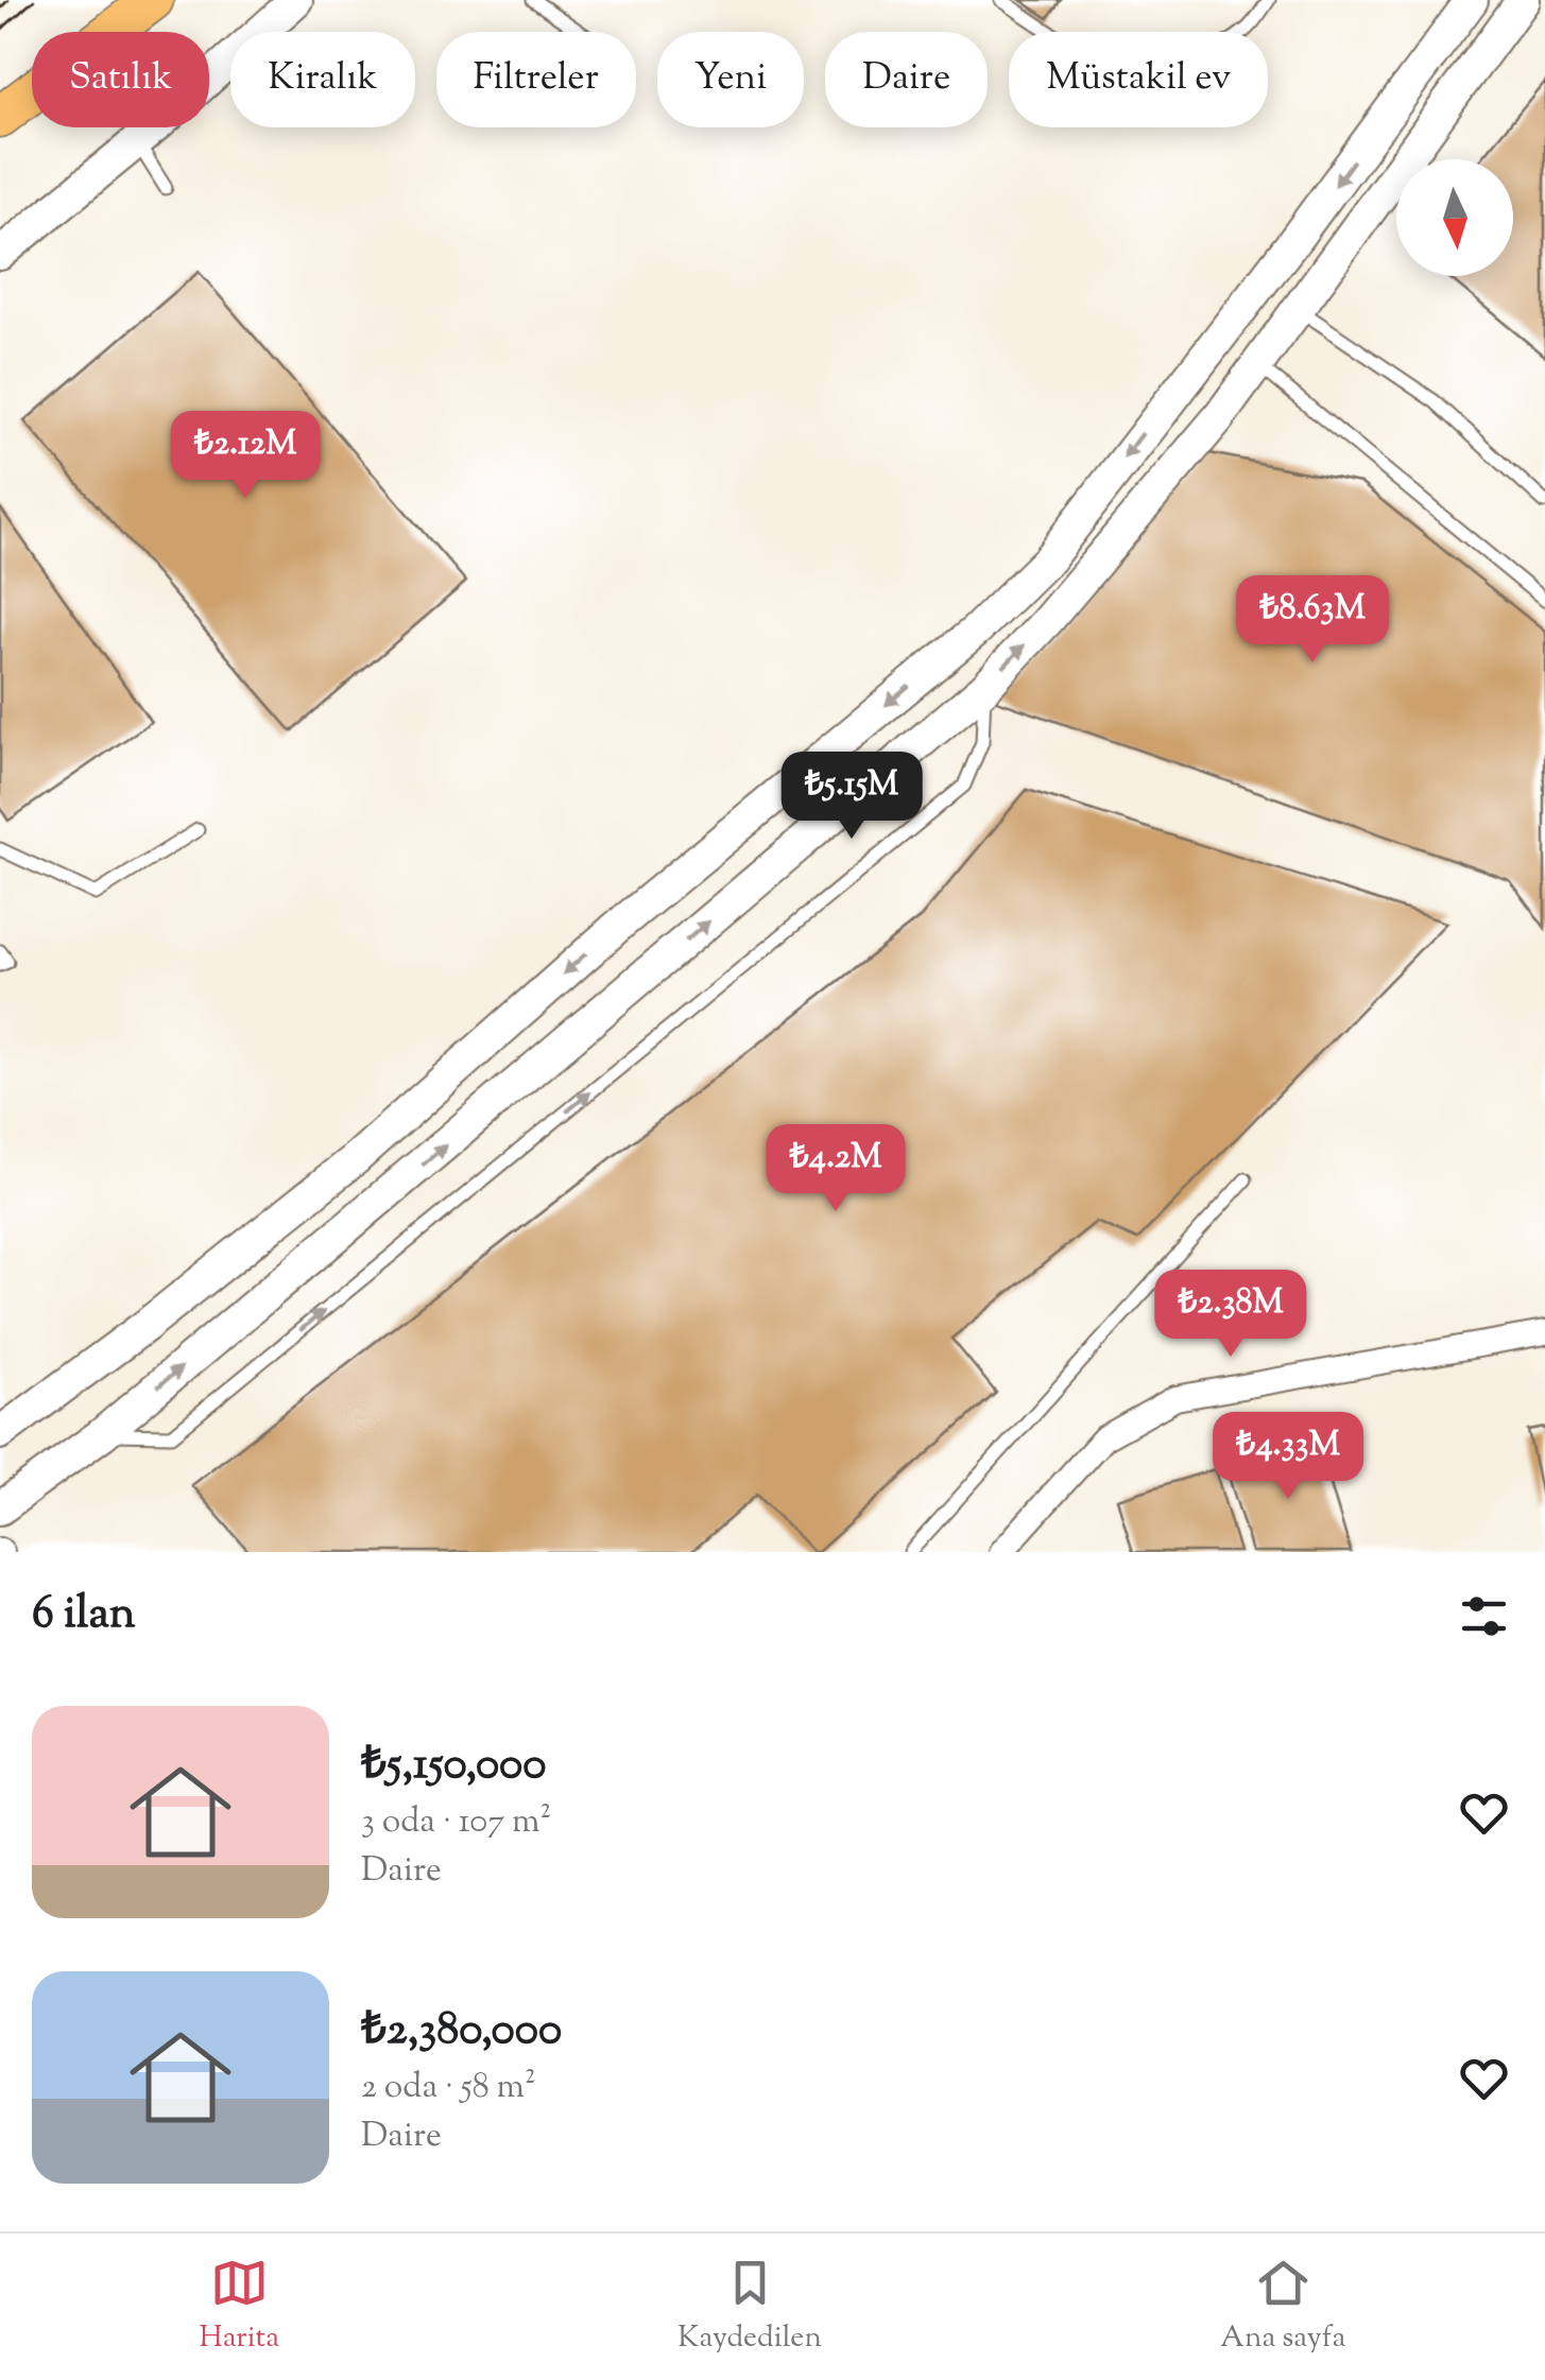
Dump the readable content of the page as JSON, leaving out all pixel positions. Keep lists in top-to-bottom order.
{
  "north": "bottom",
  "page": {
    "chip": [
      "Satılık",
      "Kiralık",
      "Filtreler",
      "Yeni",
      "Daire",
      "Müstakil ev"
    ],
    "price": [
      "₺2.12M",
      "₺8.63M",
      "₺5.15M",
      "₺4.2M",
      "₺2.38M",
      "₺4.33M"
    ],
    "heading": "6 ilan",
    "list": [
      {
        "name": "₺5,150,000",
        "note": "3 oda · 107 m² · Daire"
      },
      {
        "name": "₺2,380,000",
        "note": "2 oda · 58 m² · Daire"
      }
    ],
    "tabs": ["Harita", "Kaydedilen", "Ana sayfa"]
  }
}
